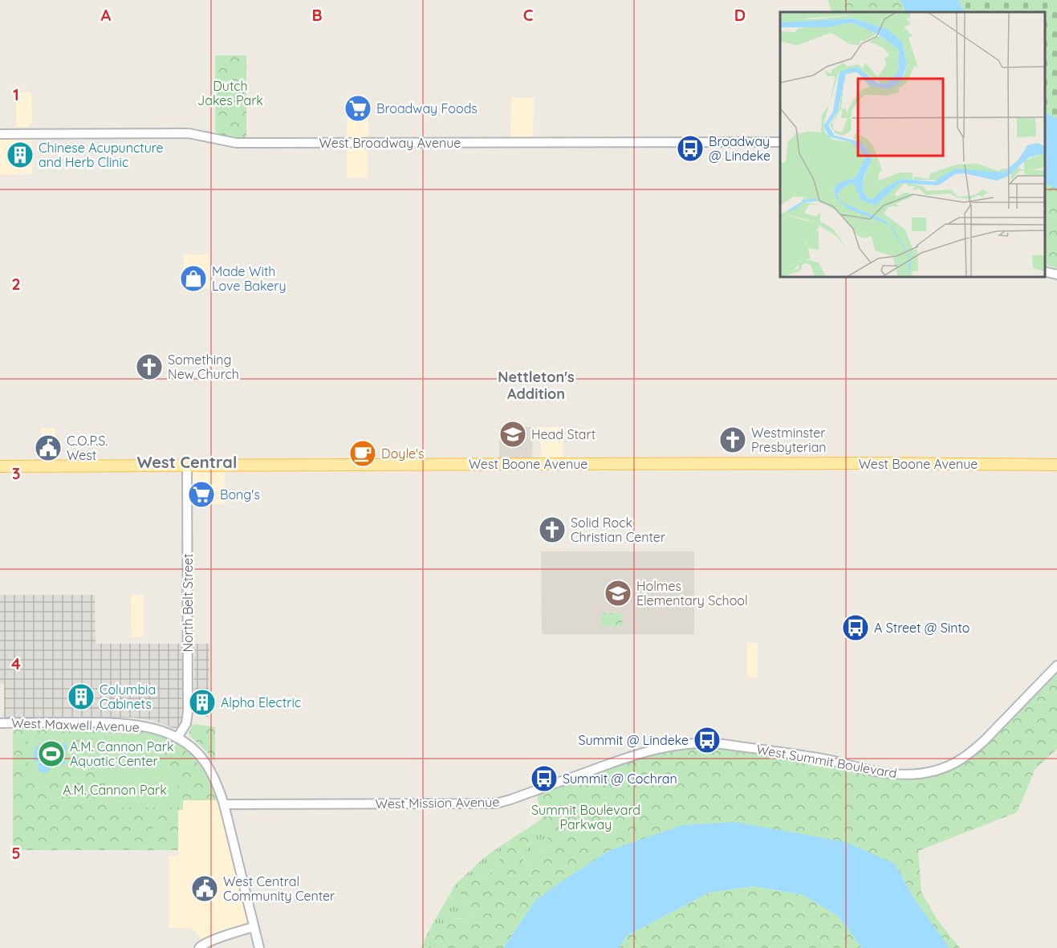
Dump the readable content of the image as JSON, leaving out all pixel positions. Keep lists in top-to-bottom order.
{
  "streets": {
    "main road": ["West Boone Avenue"],
    "street": [
      "West Broadway Avenue",
      "North Belt Street",
      "West Maxwell Avenue",
      "West Summit Boulevard",
      "West Mission Avenue"
    ]
  },
  "crossings": [
    ["West Boone Avenue", "North Belt Street"],
    ["North Belt Street", "West Maxwell Avenue"],
    ["West Maxwell Avenue", "West Mission Avenue"],
    ["West Summit Boulevard", "West Mission Avenue"]
  ],
  "districts": ["Nettleton's Addition", "West Central"],
  "parks": ["Dutch Jakes Park", "A.M. Cannon Park", "Summit Boulevard Parkway"],
  "places": {
    "supermarket": ["Broadway Foods", "Bong's"],
    "bus stop": [
      "Broadway @ Lindeke",
      "A Street @ Sinto",
      "Summit @ Lindeke",
      "Summit @ Cochran"
    ],
    "building": ["Chinese Acupuncture and Herb Clinic", "Columbia Cabinets", "Alpha Electric"],
    "shop": ["Made With Love Bakery"],
    "church": ["Something New Church", "Westminster Presbyterian", "Solid Rock Christian Center"],
    "school or university": ["Head Start", "Holmes Elementary School"],
    "public building": ["C.O.P.S. West", "West Central Community Center"],
    "cafe": ["Doyle's"],
    "sports": ["A.M. Cannon Park Aquatic Center"]
  },
  "grid": {
    "columns": [
      "A",
      "B",
      "C",
      "D"
    ],
    "rows": [
      "1",
      "2",
      "3",
      "4",
      "5"
    ]
  }
}
